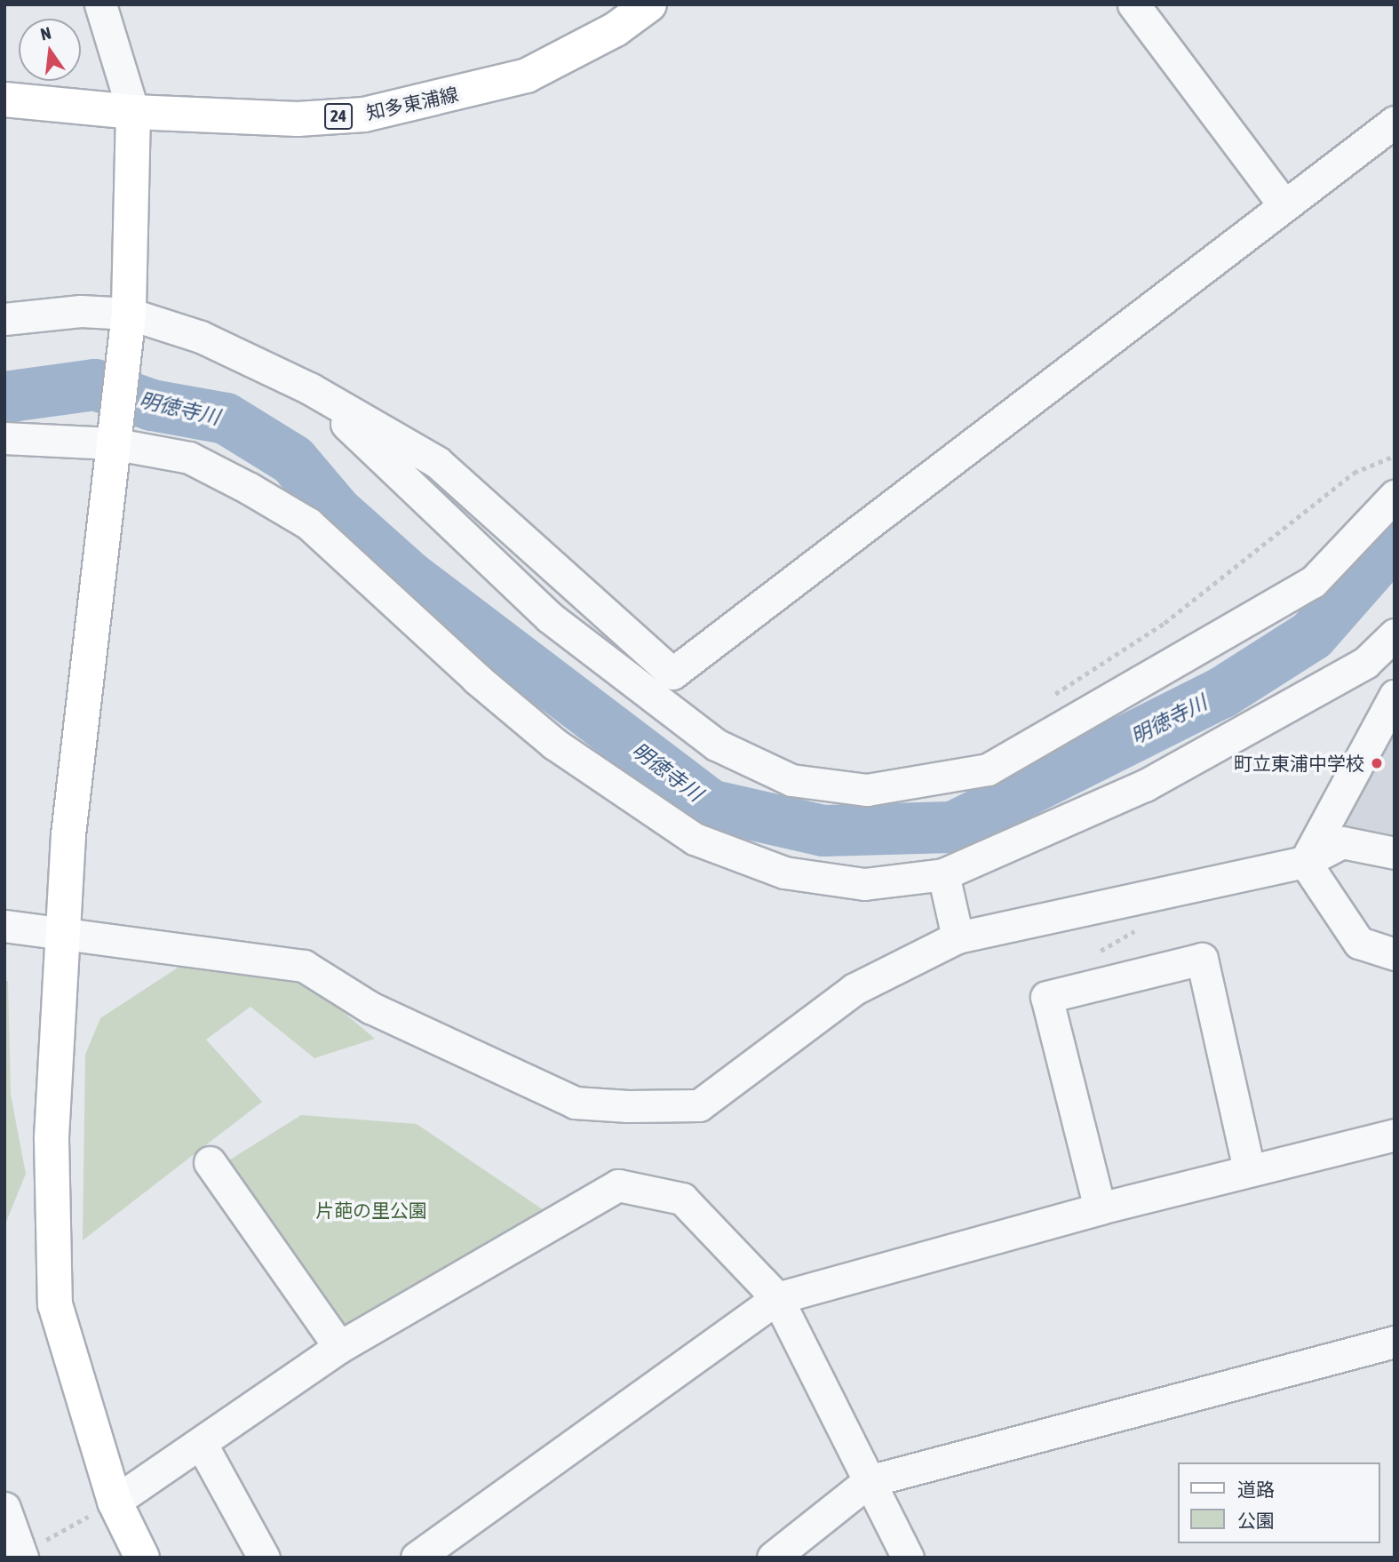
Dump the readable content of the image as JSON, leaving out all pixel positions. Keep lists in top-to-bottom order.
{
  "streets": {
    "street": ["知多東浦線", "24"]
  },
  "water": ["明徳寺川"],
  "parks": ["片葩の里公園"],
  "places": ["町立東浦中学校"],
  "legend": ["道路", "公園"],
  "north": "top"
}
